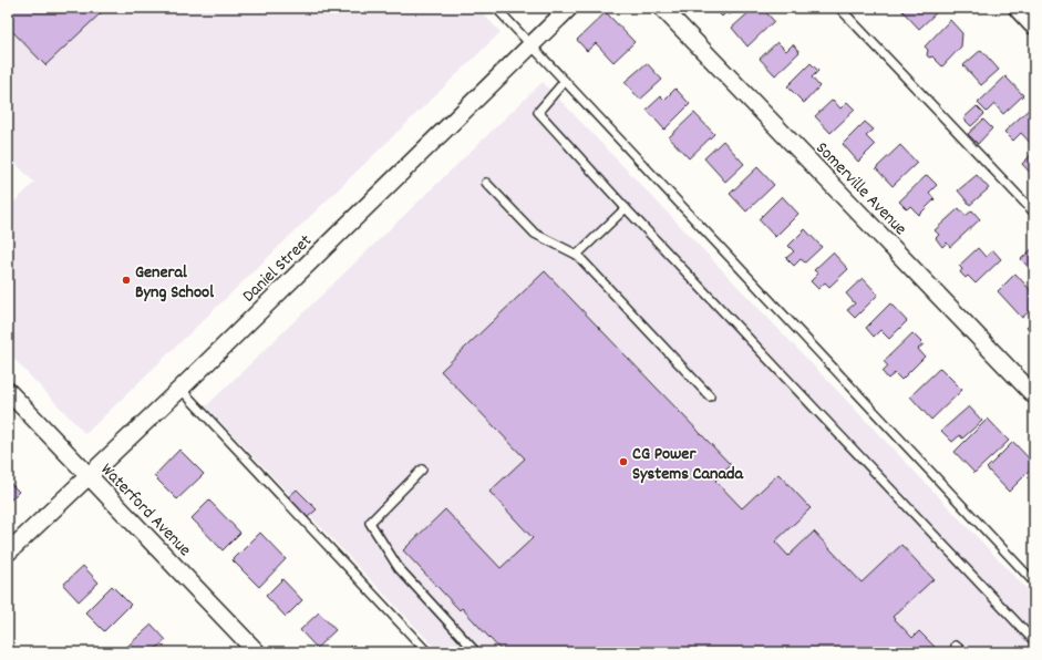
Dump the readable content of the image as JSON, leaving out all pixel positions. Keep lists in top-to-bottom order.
{
  "streets": {
    "street": ["Somerville Avenue", "Daniel Street", "Waterford Avenue"]
  },
  "crossings": [
    ["Daniel Street", "Waterford Avenue"]
  ],
  "places": ["General Byng School", "CG Power Systems Canada"]
}
